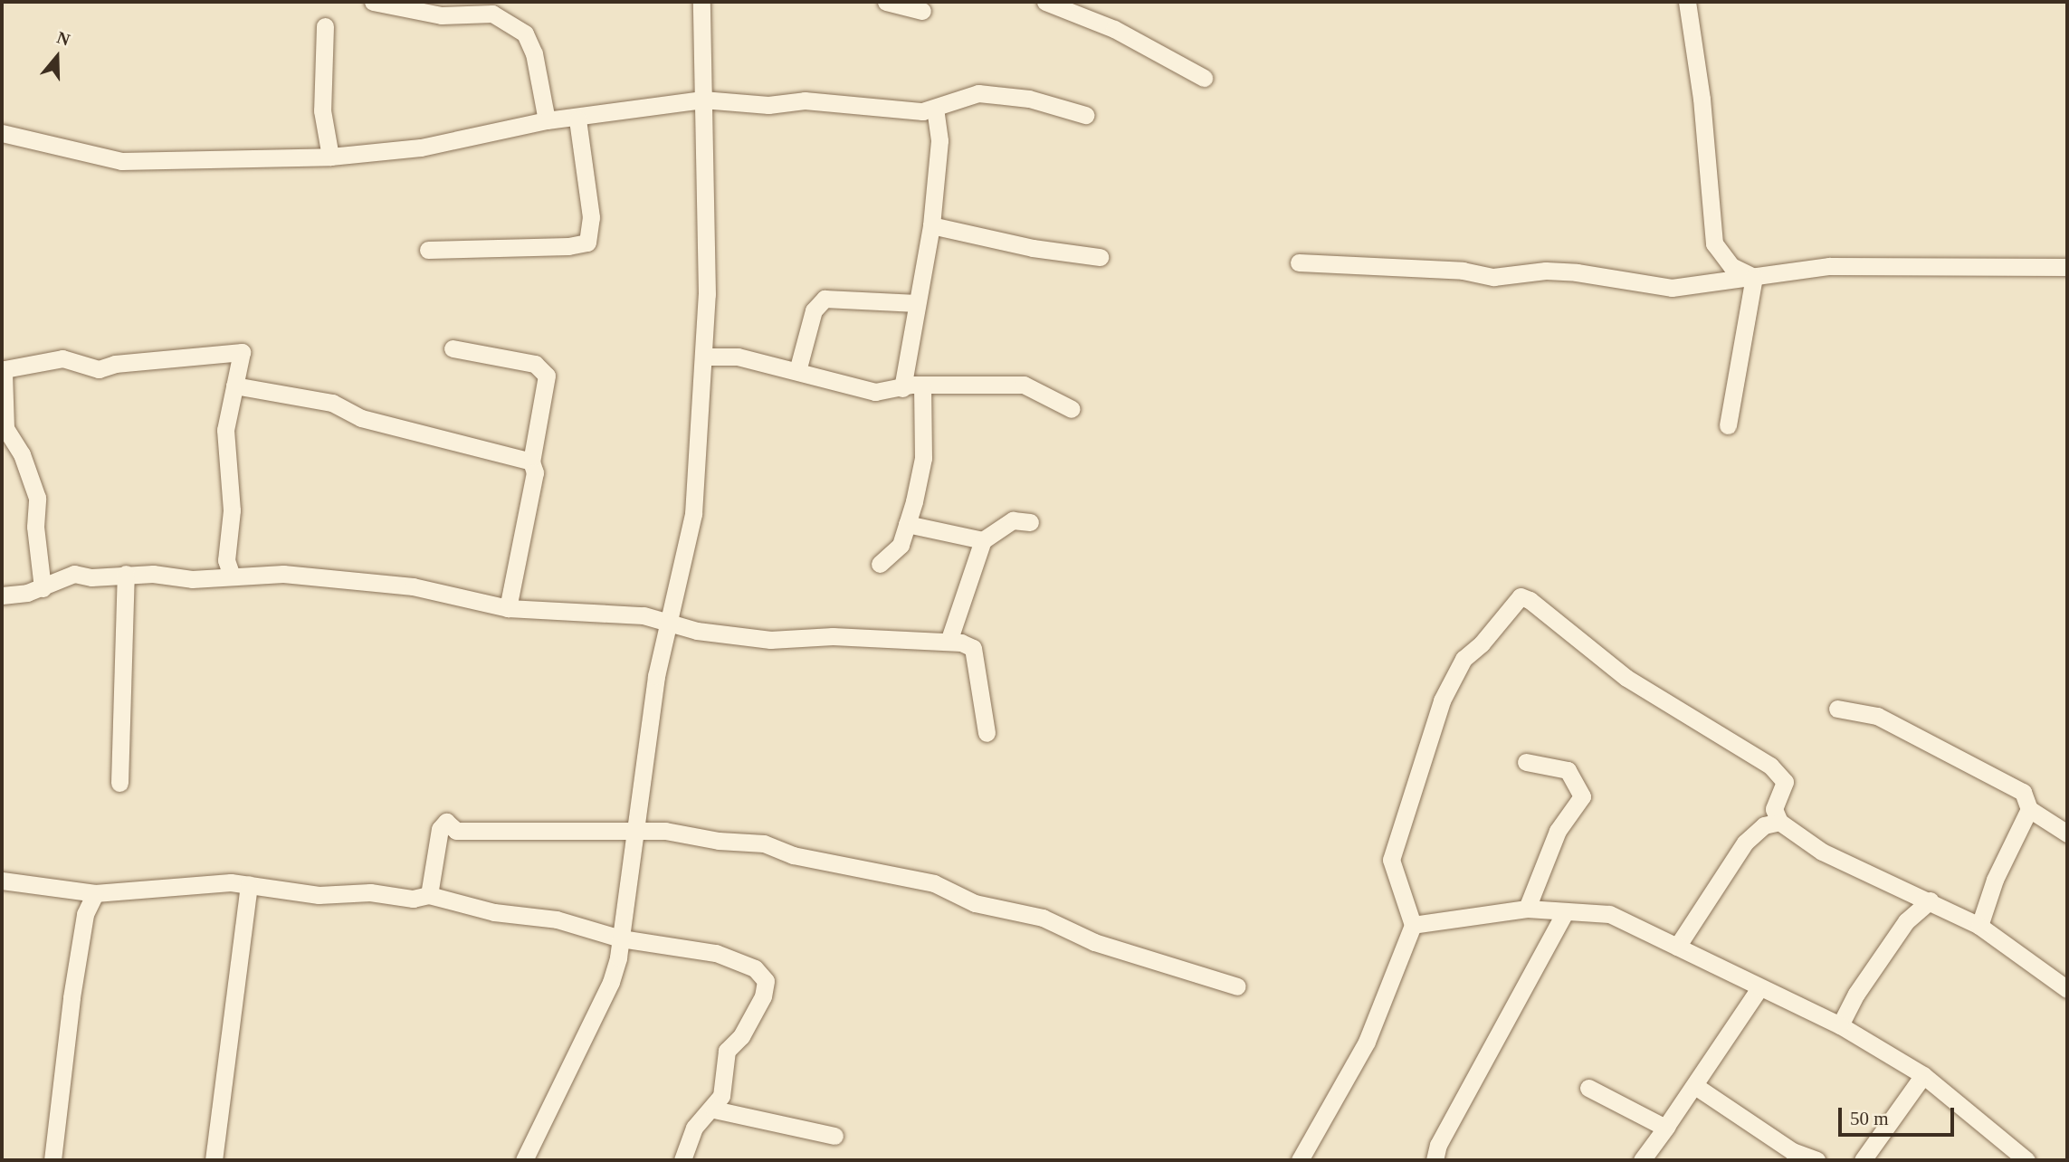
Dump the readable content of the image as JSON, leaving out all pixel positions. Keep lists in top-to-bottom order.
{
  "scale_bar": "50 m",
  "north": "top"
}
